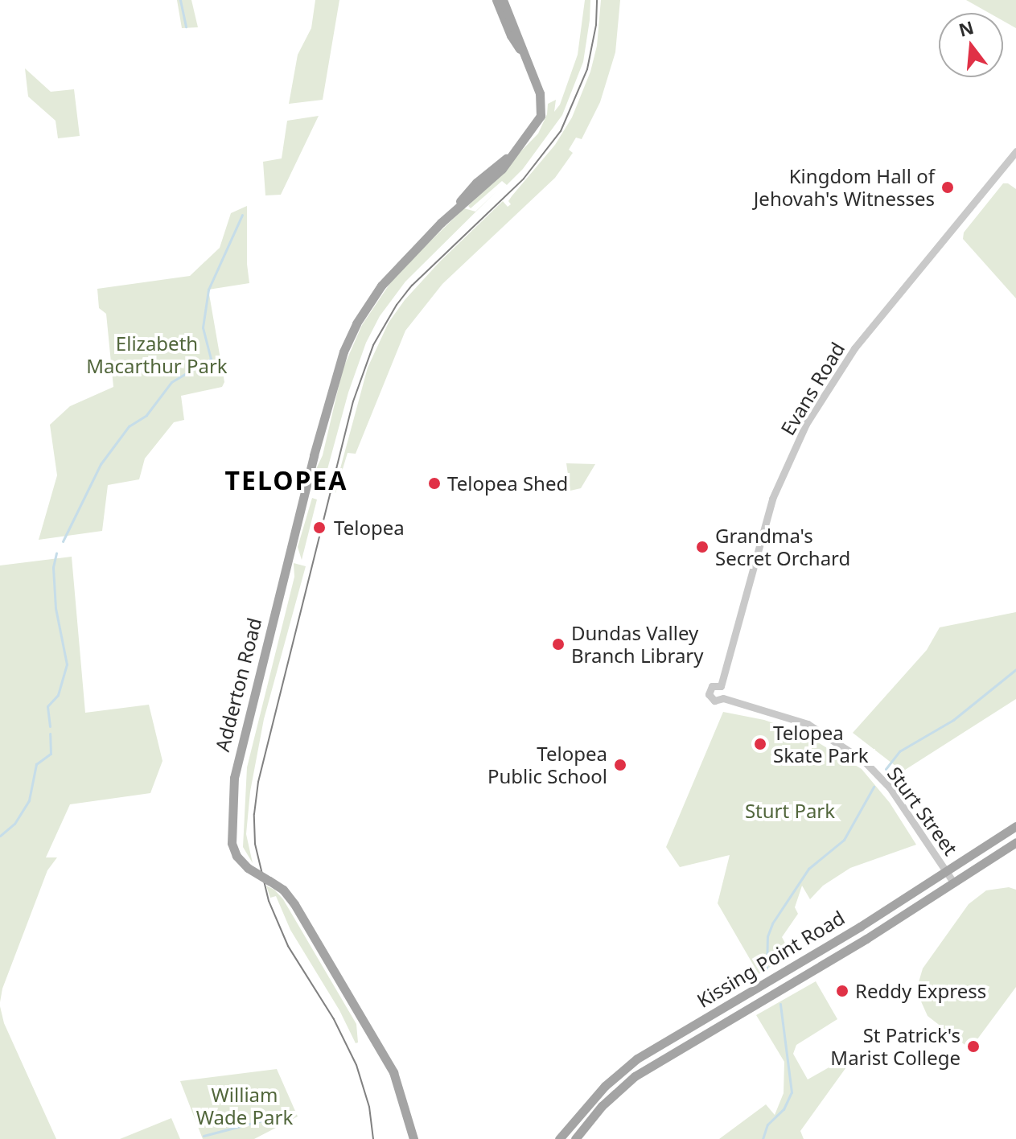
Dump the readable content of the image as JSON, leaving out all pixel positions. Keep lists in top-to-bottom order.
{
  "streets": {
    "main road": ["Adderton Road", "Kissing Point Road"],
    "street": ["Evans Road", "Sturt Street"]
  },
  "crossings": [
    ["Evans Road", "Sturt Street"],
    ["Sturt Street", "Kissing Point Road"]
  ],
  "districts": ["TELOPEA"],
  "parks": ["Elizabeth Macarthur Park", "Sturt Park", "William Wade Park"],
  "places": [
    "Kingdom Hall of Jehovah's Witnesses",
    "Telopea Shed",
    "Telopea",
    "Grandma's Secret Orchard",
    "Dundas Valley Branch Library",
    "Telopea Skate Park",
    "Telopea Public School",
    "Reddy Express",
    "St Patrick's Marist College"
  ],
  "north": "top"
}
